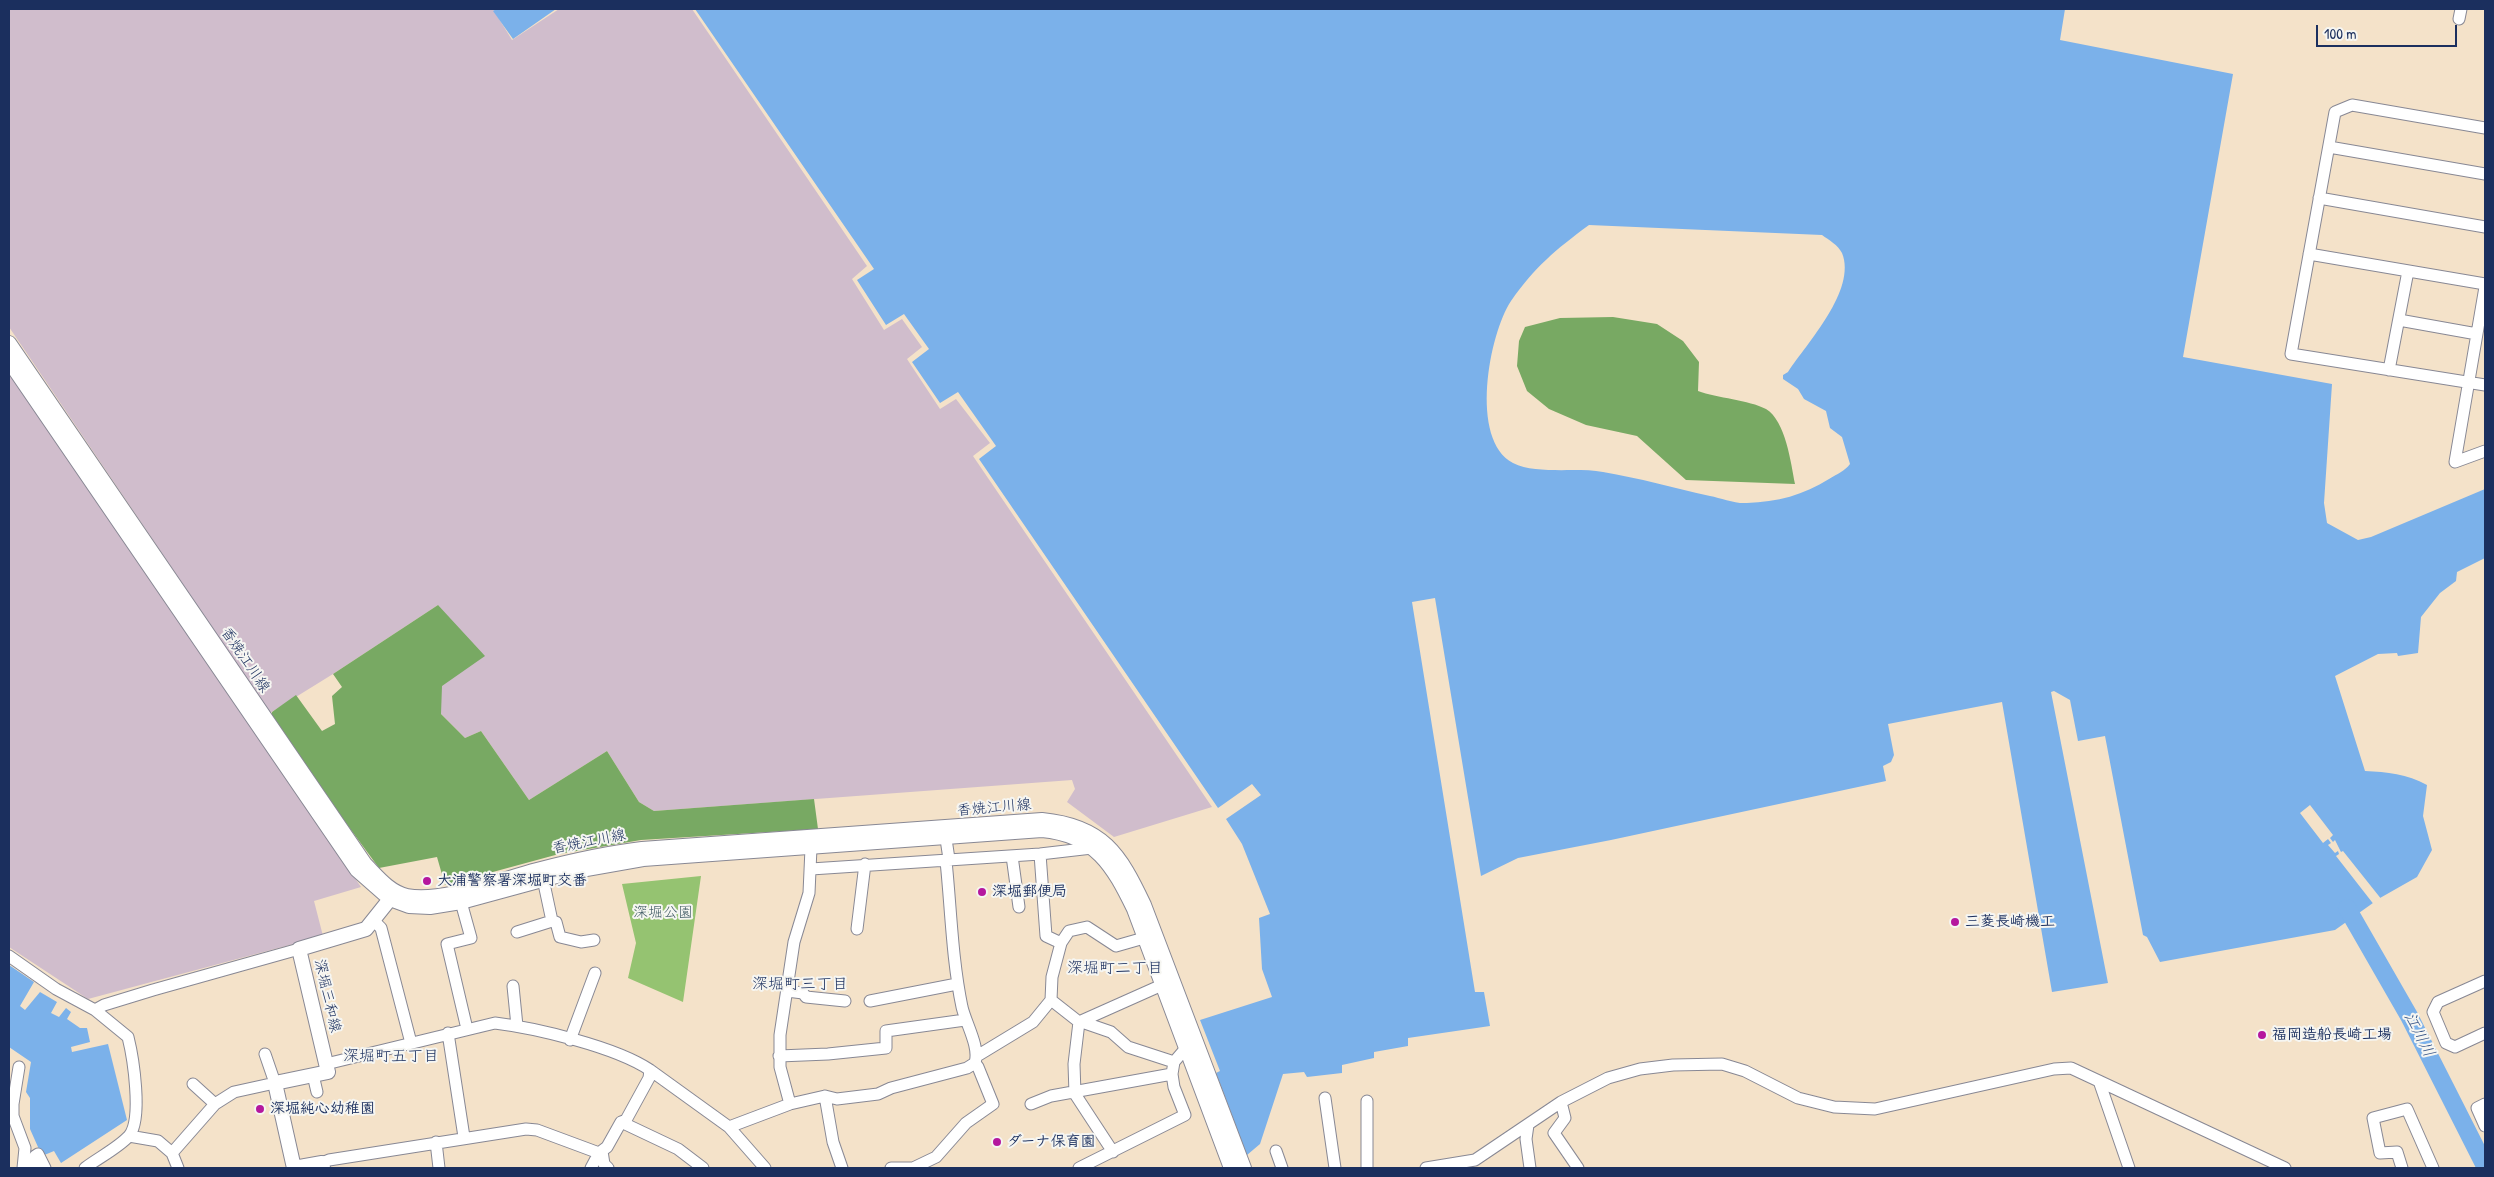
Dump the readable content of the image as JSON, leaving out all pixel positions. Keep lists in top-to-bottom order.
{
  "streets": {
    "main road": ["香焼江川線", "深堀三和線"]
  },
  "crossings": [
    ["香焼江川線", "深堀三和線"]
  ],
  "districts": ["深堀町二丁目", "深堀町三丁目", "深堀町五丁目"],
  "water": ["江川川"],
  "parks": ["深堀公園"],
  "places": [
    "大浦警察署深堀町交番",
    "深堀郵便局",
    "三菱長崎機工",
    "福岡造船長崎工場",
    "深堀純心幼稚園",
    "ダーナ保育園"
  ],
  "scale_bar": "100 m"
}
